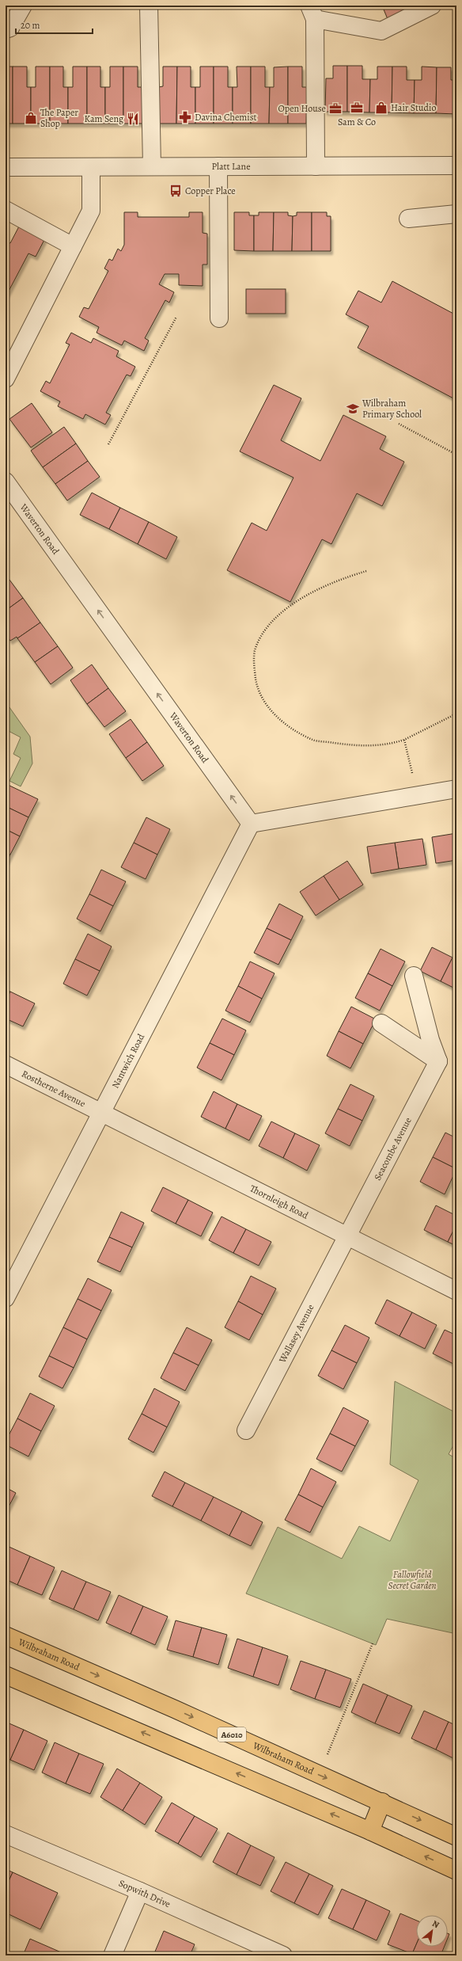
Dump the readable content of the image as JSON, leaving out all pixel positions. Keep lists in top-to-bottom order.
{
  "streets": {
    "highway": ["Wilbraham Road", "A6010"],
    "street": [
      "Platt Lane",
      "Waverton Road",
      "Nantwich Road",
      "Rostherne Avenue",
      "Seacombe Avenue",
      "Thornleigh Road",
      "Wallasey Avenue",
      "Sopwith Drive"
    ]
  },
  "crossings": [
    ["Waverton Road", "Nantwich Road"],
    ["Nantwich Road", "Rostherne Avenue"],
    ["Nantwich Road", "Thornleigh Road"],
    ["Rostherne Avenue", "Thornleigh Road"],
    ["Seacombe Avenue", "Thornleigh Road"],
    ["Seacombe Avenue", "Wallasey Avenue"],
    ["Thornleigh Road", "Wallasey Avenue"]
  ],
  "one_way": ["Waverton Road"],
  "parks": ["Fallowfield Secret Garden"],
  "places": {
    "office": ["Sam & Co", "Open House"],
    "shop": ["Hair Studio", "The Paper Shop"],
    "pharmacy": ["Davina Chemist"],
    "restaurant": ["Kam Seng"],
    "bus stop": ["Copper Place"],
    "school or university": ["Wilbraham Primary School"]
  },
  "scale_bar": "20 m",
  "north": "top right"
}
